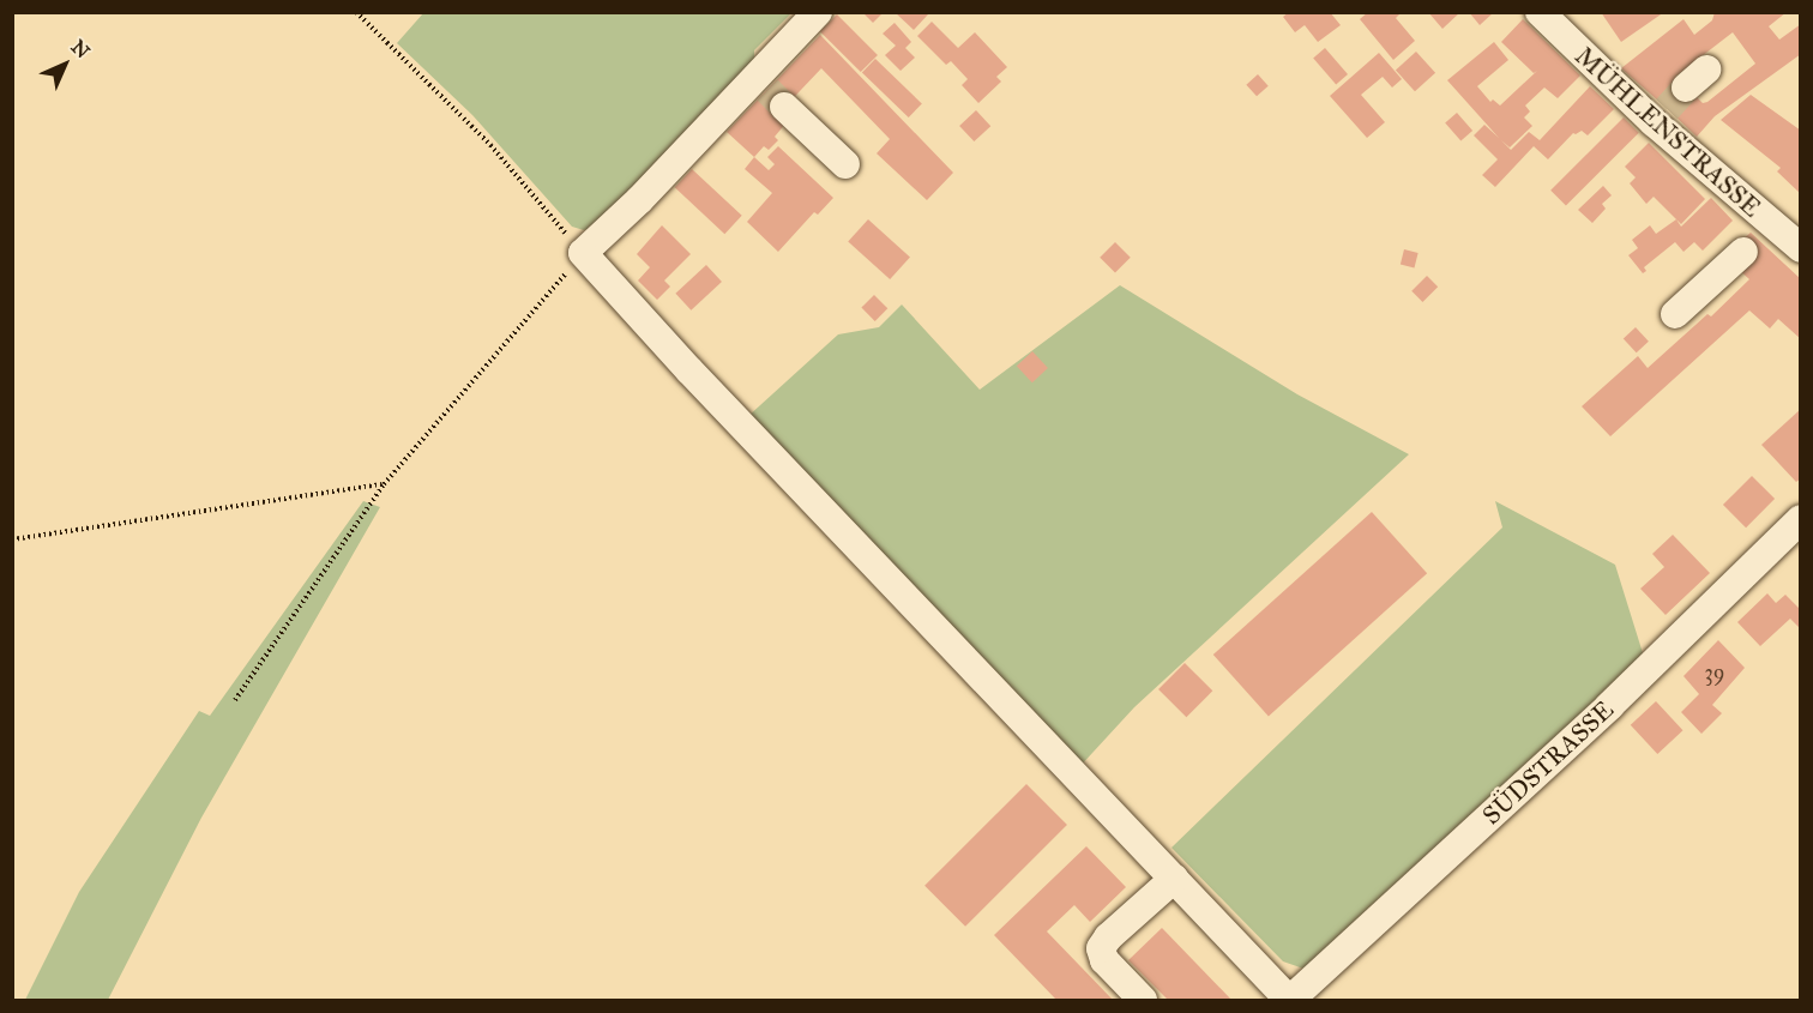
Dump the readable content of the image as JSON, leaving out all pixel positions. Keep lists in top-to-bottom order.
{
  "streets": {
    "street": ["MÜHLENSTRASSE", "SÜDSTRASSE"]
  },
  "house_numbers": ["39"],
  "north": "top right"
}
